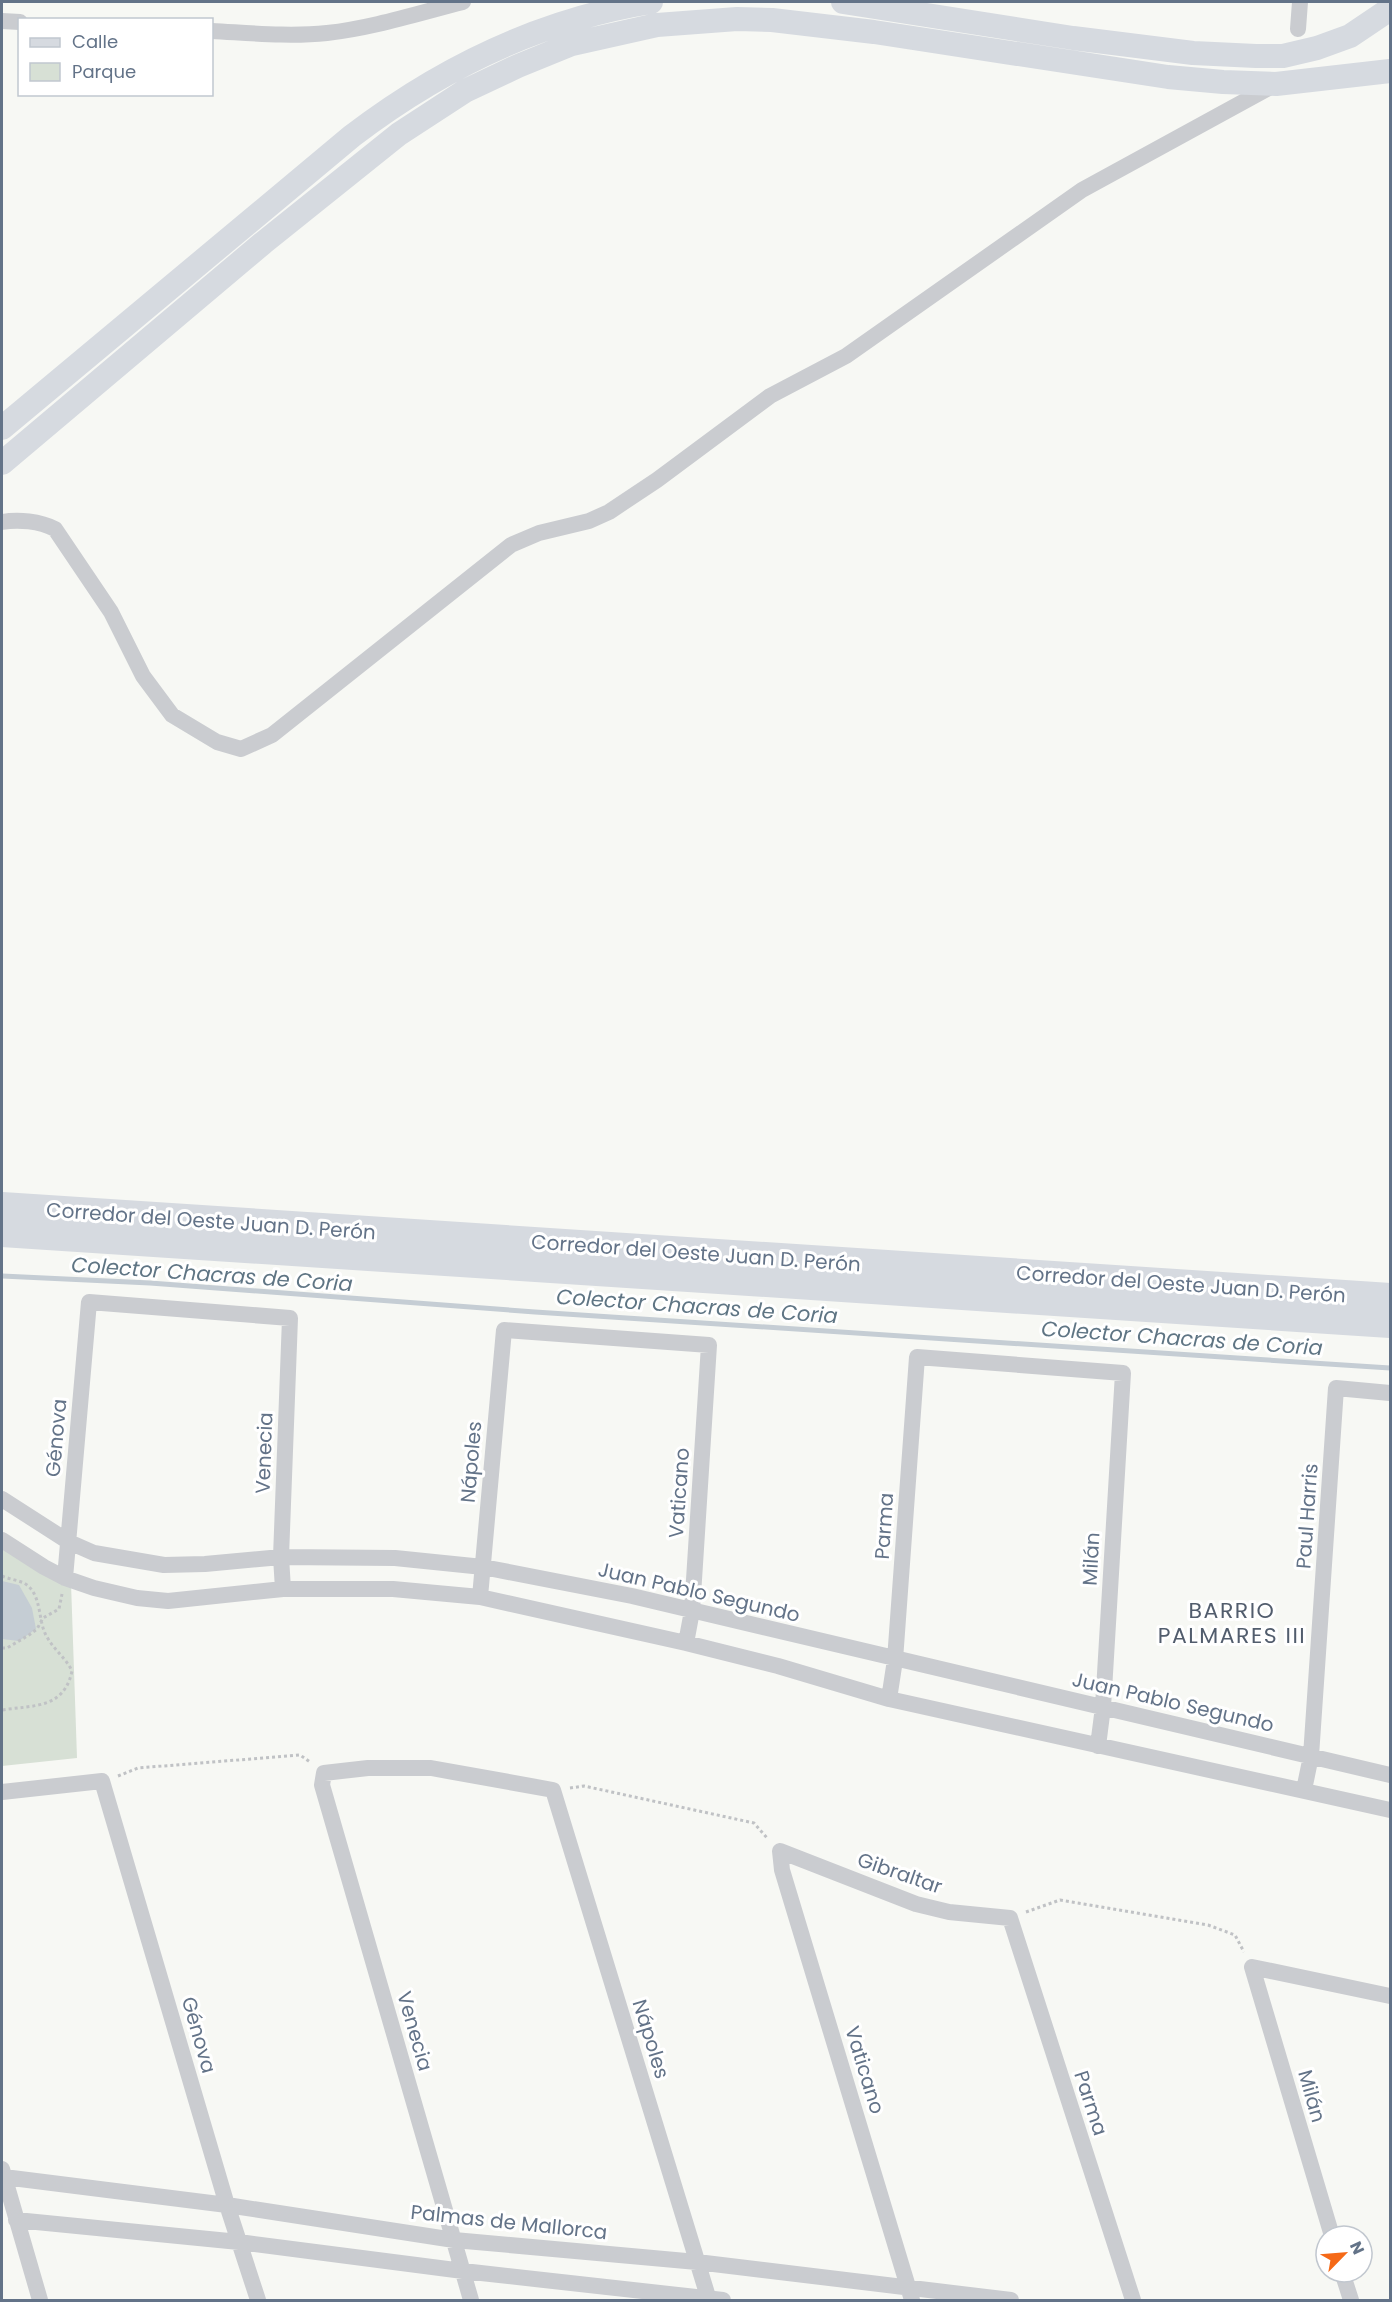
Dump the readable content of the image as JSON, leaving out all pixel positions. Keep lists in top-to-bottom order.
{
  "streets": {
    "highway": ["Corredor del Oeste Juan D. Perón"],
    "street": [
      "Génova",
      "Venecia",
      "Nápoles",
      "Vaticano",
      "Paul Harris",
      "Parma",
      "Milán",
      "Juan Pablo Segundo",
      "Gibraltar",
      "Palmas de Mallorca"
    ]
  },
  "crossings": [
    ["Génova", "Venecia"],
    ["Génova", "Juan Pablo Segundo"],
    ["Génova", "Palmas de Mallorca"],
    ["Venecia", "Juan Pablo Segundo"],
    ["Venecia", "Palmas de Mallorca"],
    ["Nápoles", "Vaticano"],
    ["Nápoles", "Juan Pablo Segundo"],
    ["Nápoles", "Palmas de Mallorca"],
    ["Vaticano", "Juan Pablo Segundo"],
    ["Vaticano", "Gibraltar"],
    ["Vaticano", "Palmas de Mallorca"],
    ["Paul Harris", "Juan Pablo Segundo"],
    ["Parma", "Milán"],
    ["Parma", "Juan Pablo Segundo"],
    ["Parma", "Gibraltar"],
    ["Milán", "Juan Pablo Segundo"]
  ],
  "districts": ["BARRIO PALMARES III"],
  "water": ["Colector Chacras de Coria"],
  "legend": ["Calle", "Parque"],
  "north": "top right"
}
